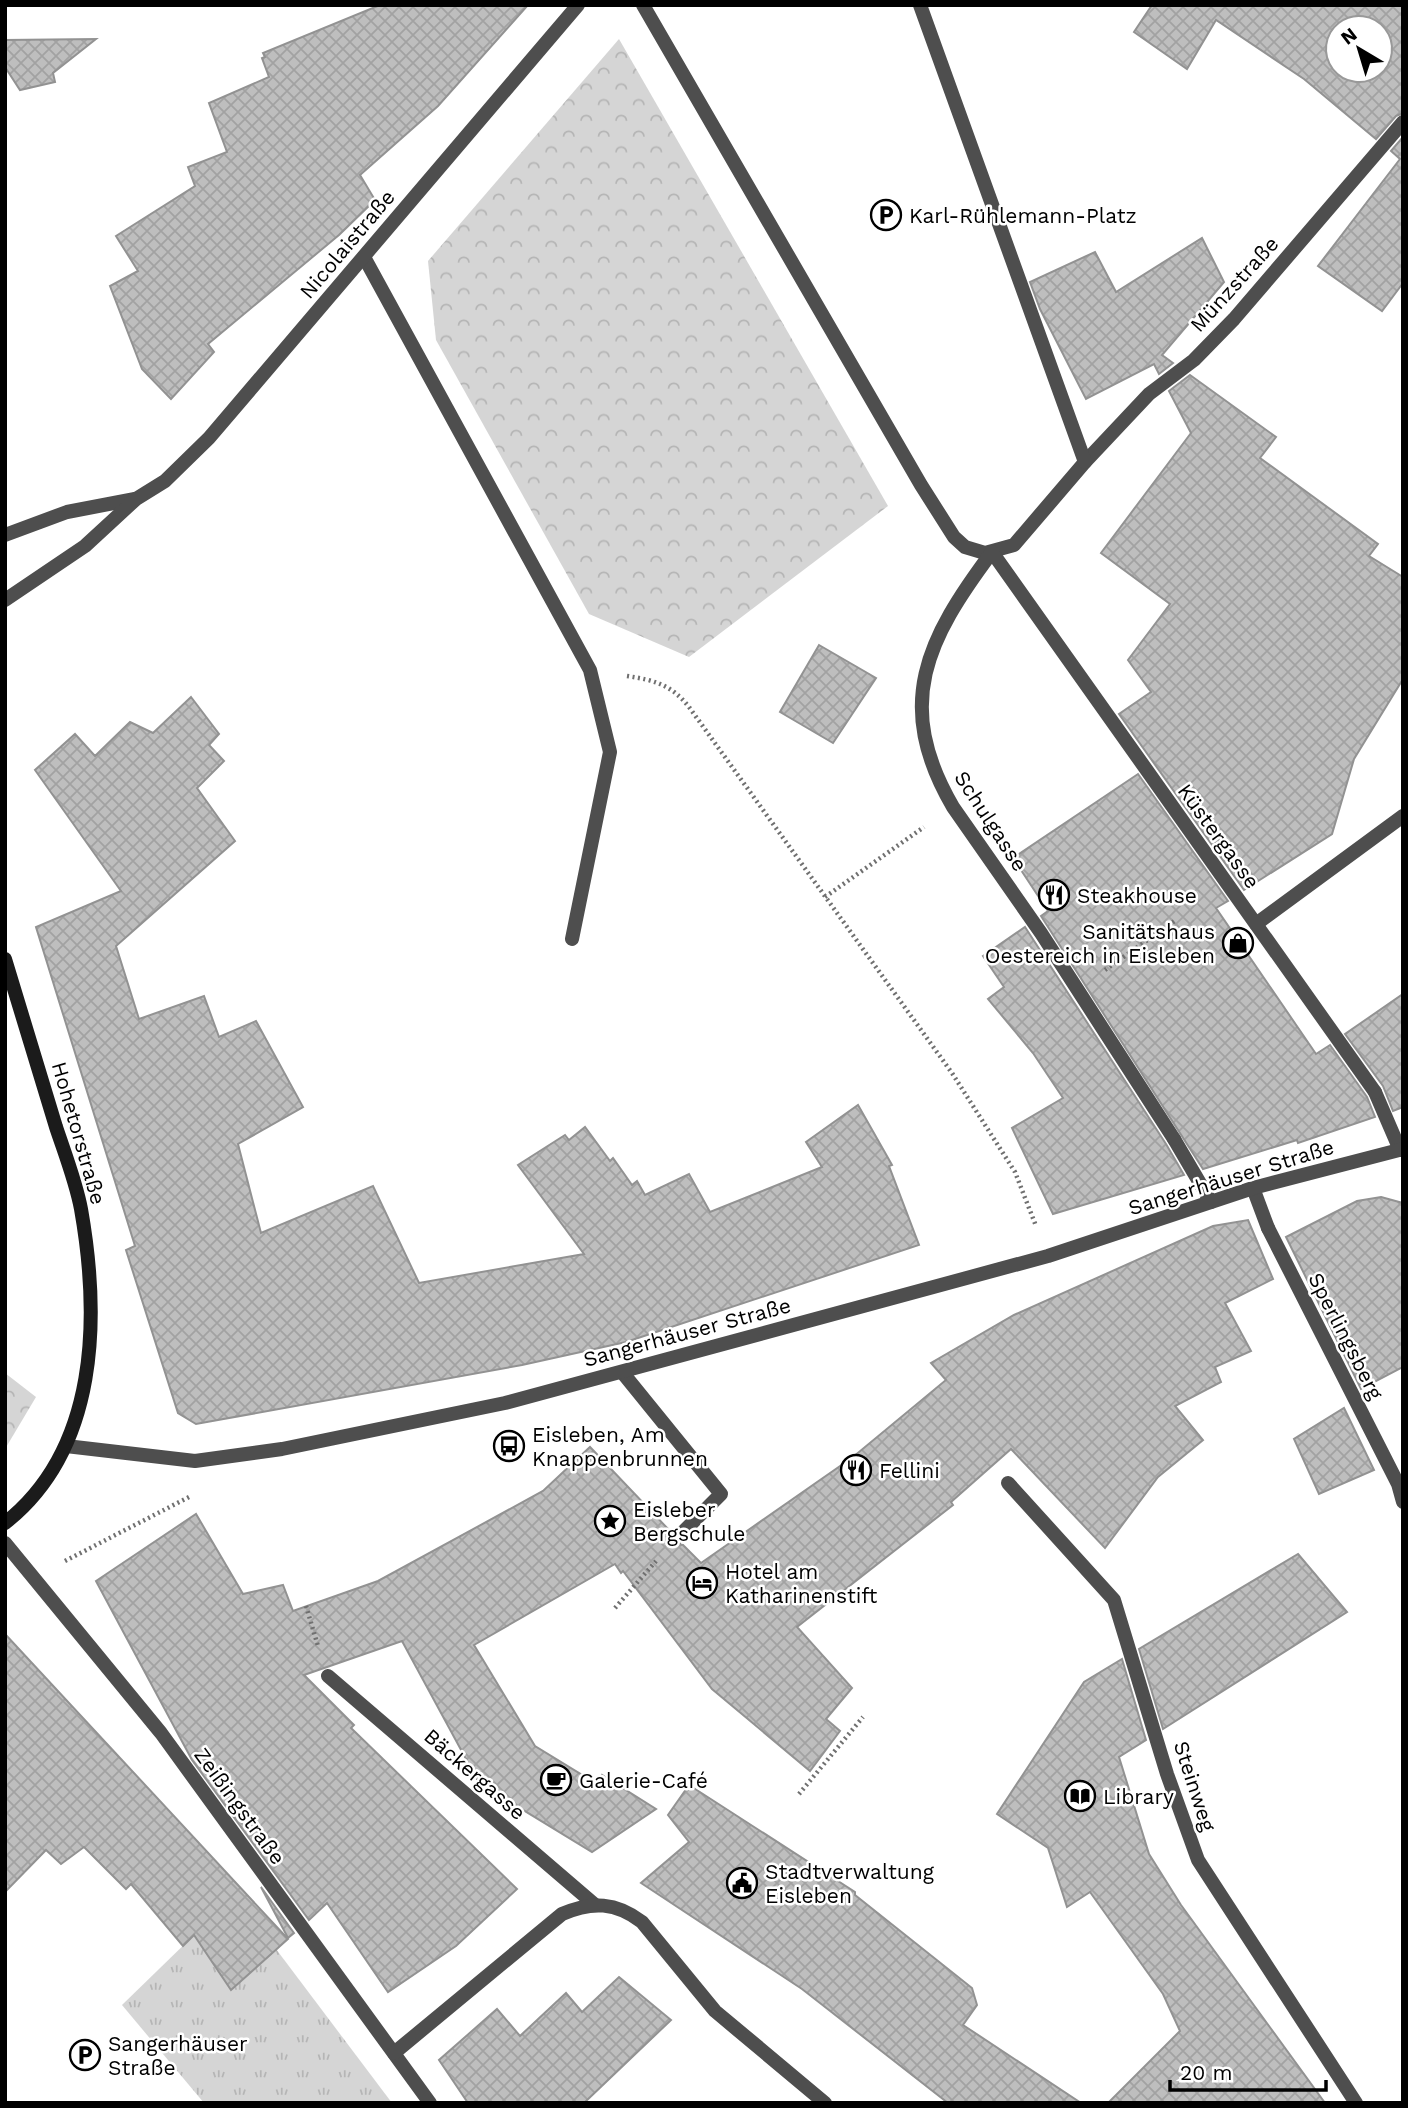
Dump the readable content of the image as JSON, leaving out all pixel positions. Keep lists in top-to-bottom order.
{
  "streets": {
    "main road": ["Hohetorstraße"],
    "street": [
      "Nicolaistraße",
      "Münzstraße",
      "Schulgasse",
      "Küstergasse",
      "Sangerhäuser Straße",
      "Sperlingsberg",
      "Bäckergasse",
      "Steinweg",
      "Zeißingstraße"
    ]
  },
  "crossings": [
    ["Schulgasse", "Küstergasse"],
    ["Schulgasse", "Sangerhäuser Straße"],
    ["Küstergasse", "Sangerhäuser Straße"],
    ["Hohetorstraße", "Sangerhäuser Straße"],
    ["Sangerhäuser Straße", "Sperlingsberg"]
  ],
  "places": {
    "parking": ["Karl-Rühlemann-Platz", "Sangerhäuser Straße"],
    "restaurant": ["Steakhouse", "Fellini"],
    "shop": ["Sanitätshaus Oestereich in Eisleben"],
    "bus stop": ["Eisleben, Am Knappenbrunnen"],
    "place": ["Eisleber Bergschule"],
    "hotel": ["Hotel am Katharinenstift"],
    "cafe": ["Galerie-Café"],
    "library": ["Library"],
    "public building": ["Stadtverwaltung Eisleben"]
  },
  "scale_bar": "20 m",
  "north": "top left"
}
